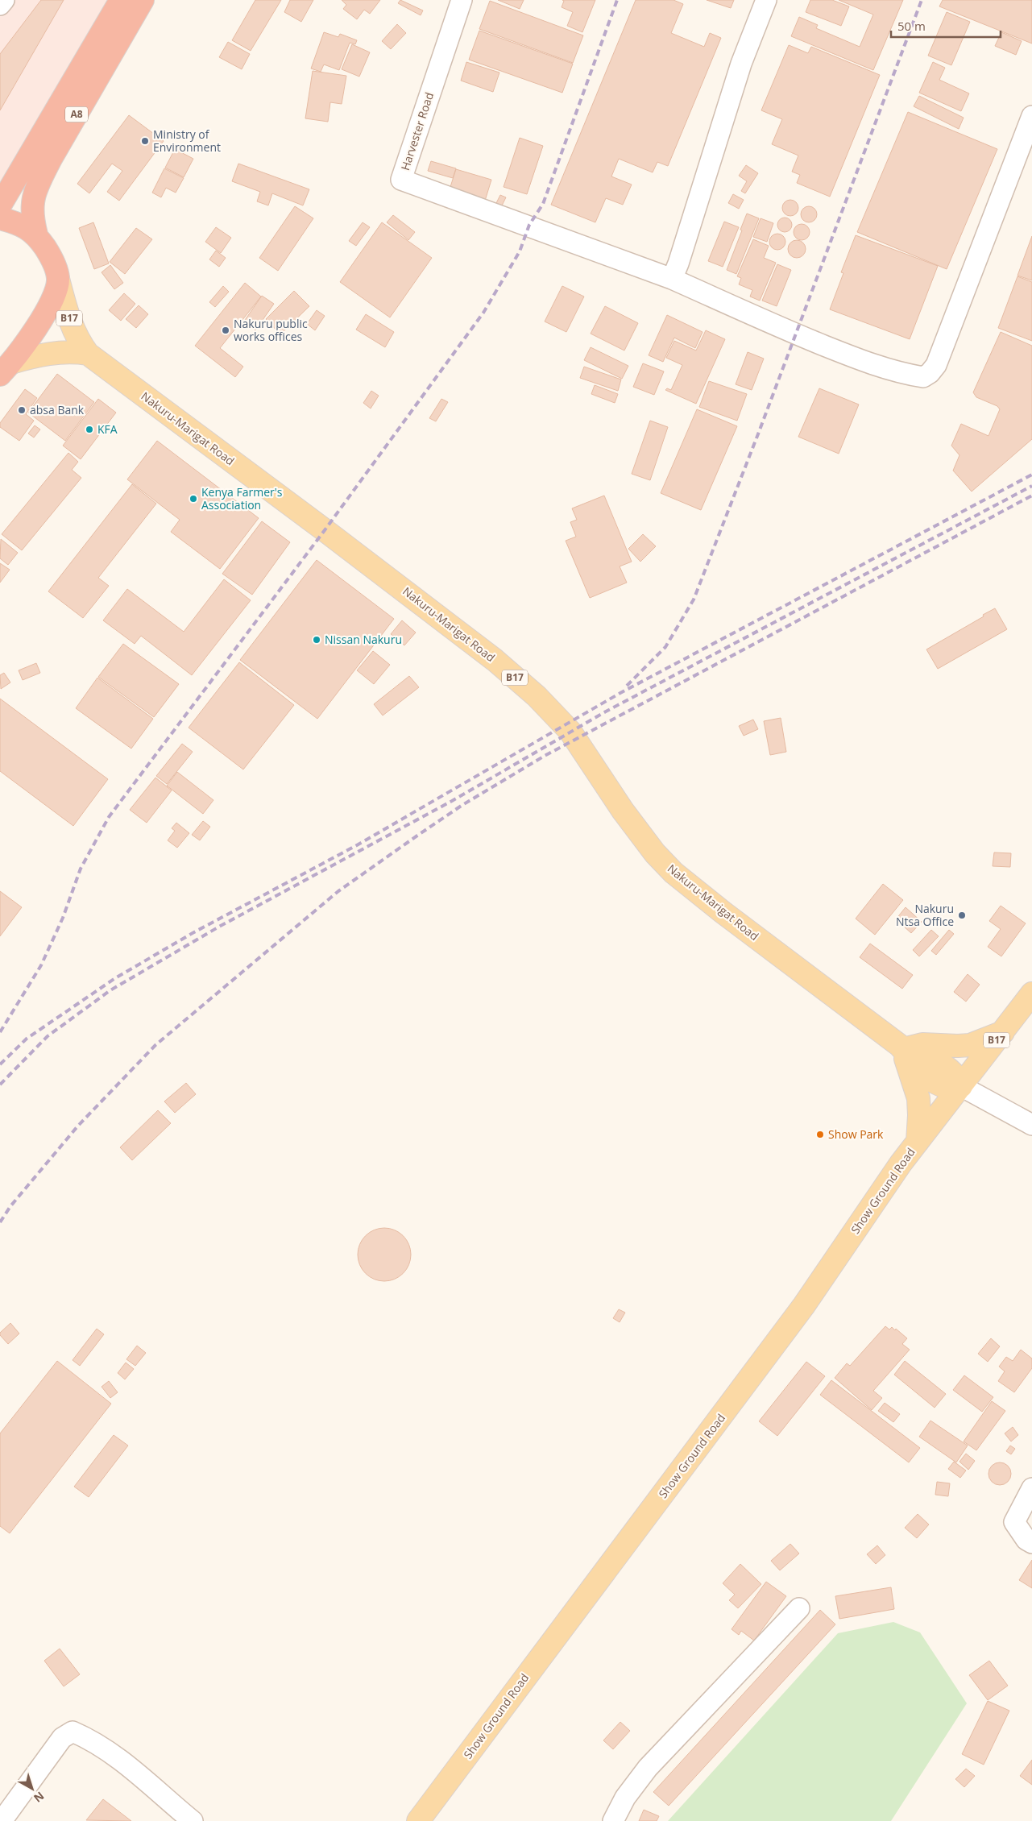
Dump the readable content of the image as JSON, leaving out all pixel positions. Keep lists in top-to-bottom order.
{
  "streets": {
    "highway": ["A8"],
    "main road": ["B17", "Nakuru-Marigat Road", "Show Ground Road"],
    "street": ["Harvester Road"]
  },
  "crossings": [
    ["A8", "B17"],
    ["B17", "Nakuru-Marigat Road"],
    ["B17", "Show Ground Road"],
    ["Nakuru-Marigat Road", "Show Ground Road"]
  ],
  "places": [
    "Ministry of Environment",
    "Nakuru public works offices",
    "absa Bank",
    "KFA",
    "Kenya Farmer's Association",
    "Nissan Nakuru",
    "Nakuru Ntsa Office",
    "Show Park"
  ],
  "scale_bar": "50 m",
  "north": "bottom right"
}
